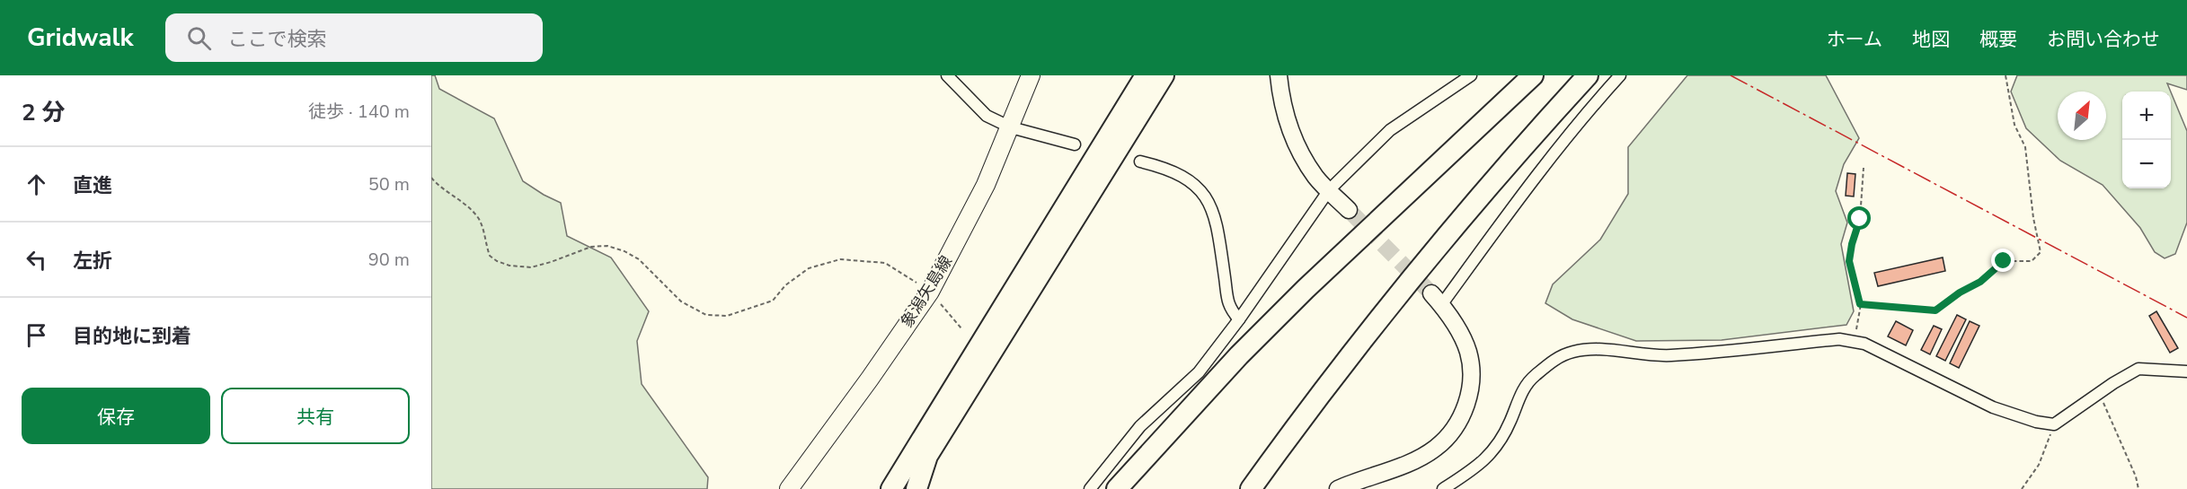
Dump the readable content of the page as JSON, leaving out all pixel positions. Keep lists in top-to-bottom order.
{
  "streets": {
    "main road": ["象潟矢島線"]
  },
  "north": "top right",
  "page": {
    "header": "Gridwalk",
    "search": "ここで検索",
    "nav": [
      "ホーム",
      "地図",
      "概要",
      "お問い合わせ"
    ],
    "heading": ["2 分", "徒歩 · 140 m"],
    "map_buttons": ["+", "−"],
    "list": [
      ["直進", "50 m"],
      ["左折", "90 m"],
      "目的地に到着"
    ],
    "buttons": ["保存", "共有"]
  }
}
